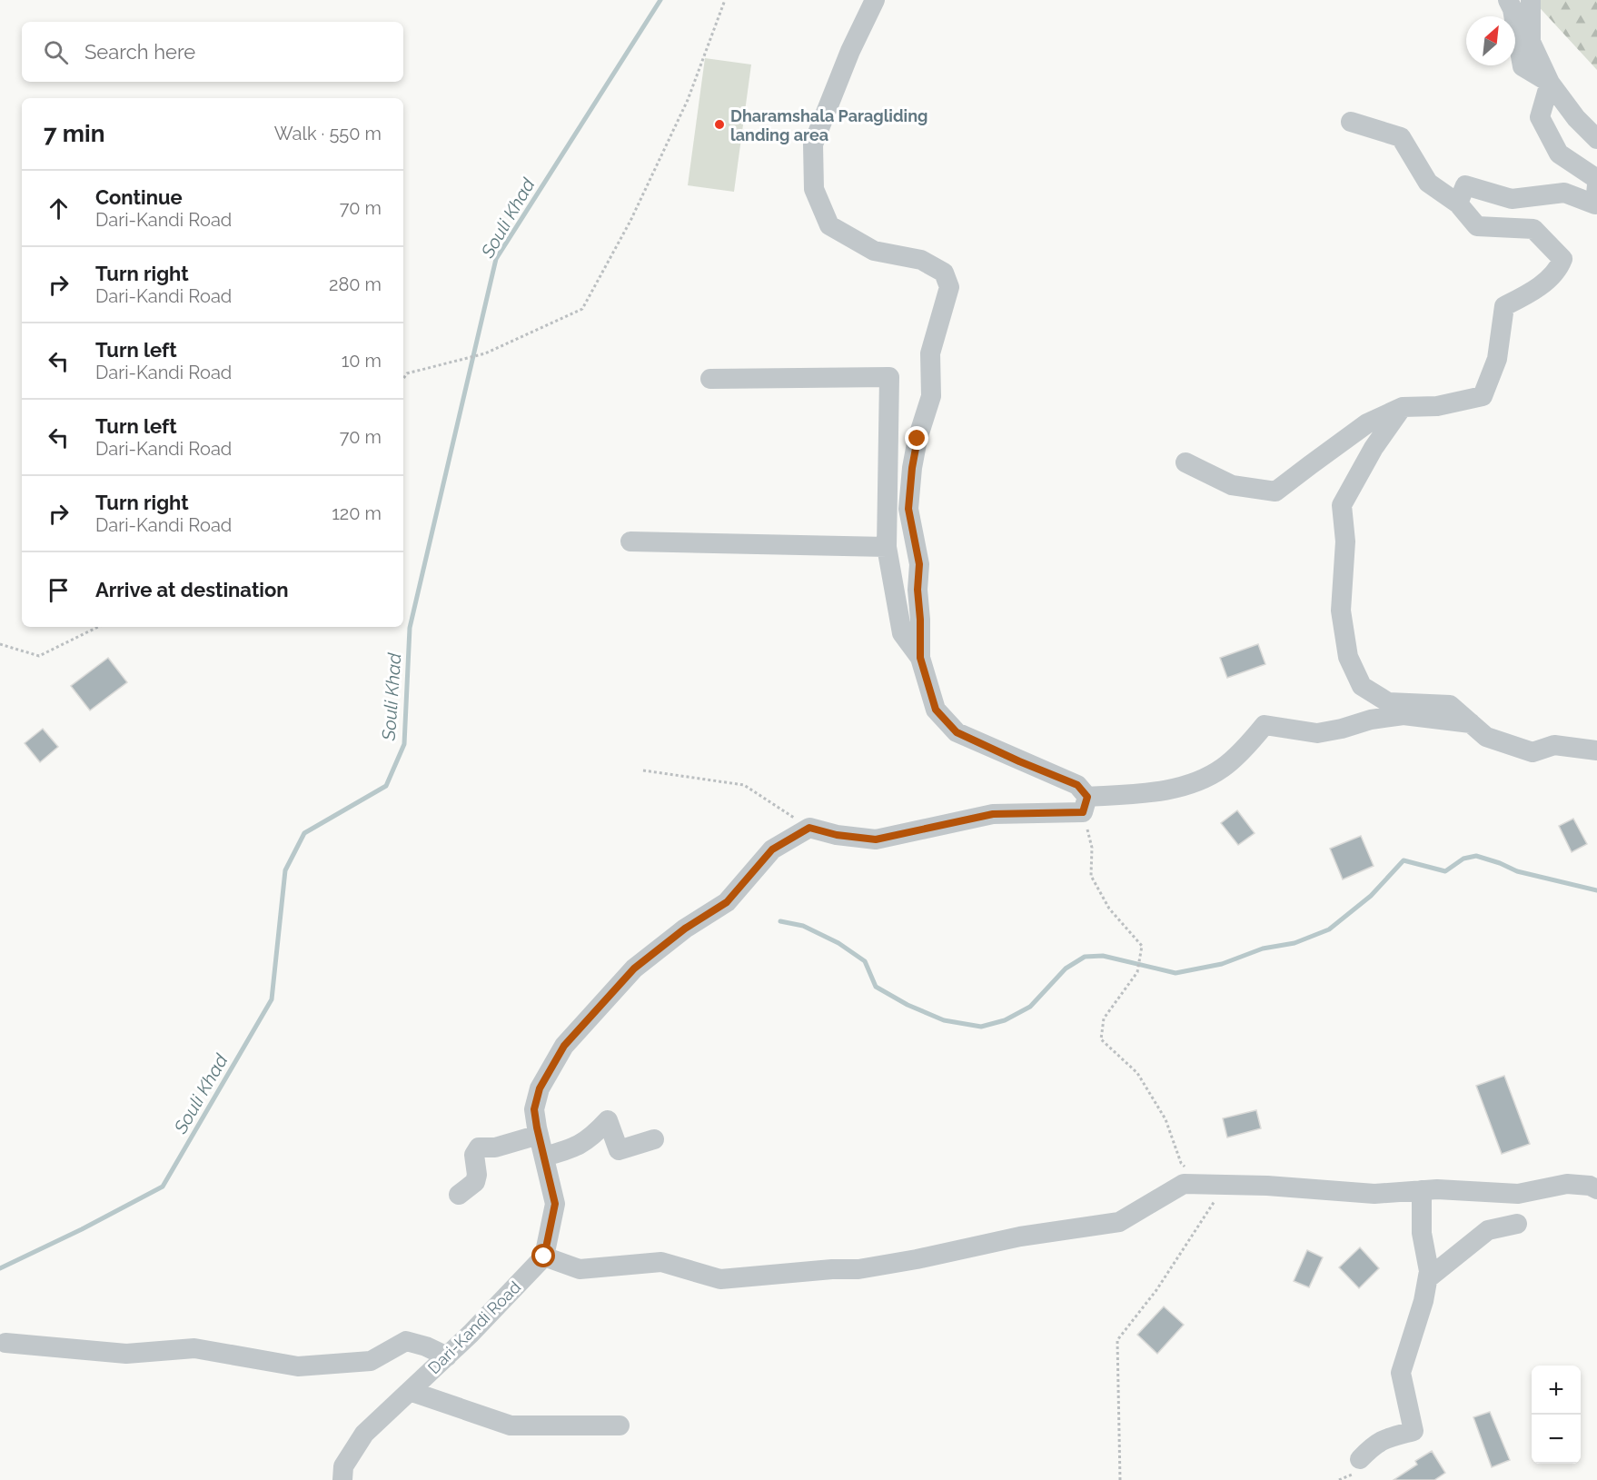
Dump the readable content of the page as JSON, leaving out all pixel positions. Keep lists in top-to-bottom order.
{
  "streets": {
    "street": ["Dari-Kandi Road"]
  },
  "water": ["Souli Khad"],
  "places": ["Dharamshala Paragliding landing area"],
  "north": "top right",
  "page": {
    "search": "Search here",
    "heading": ["7 min", "Walk · 550 m"],
    "list": [
      ["Continue", "Dari-Kandi Road", "70 m"],
      ["Turn right", "Dari-Kandi Road", "280 m"],
      ["Turn left", "Dari-Kandi Road", "10 m"],
      ["Turn left", "Dari-Kandi Road", "70 m"],
      ["Turn right", "Dari-Kandi Road", "120 m"],
      "Arrive at destination"
    ],
    "map_buttons": ["+", "−"]
  }
}
